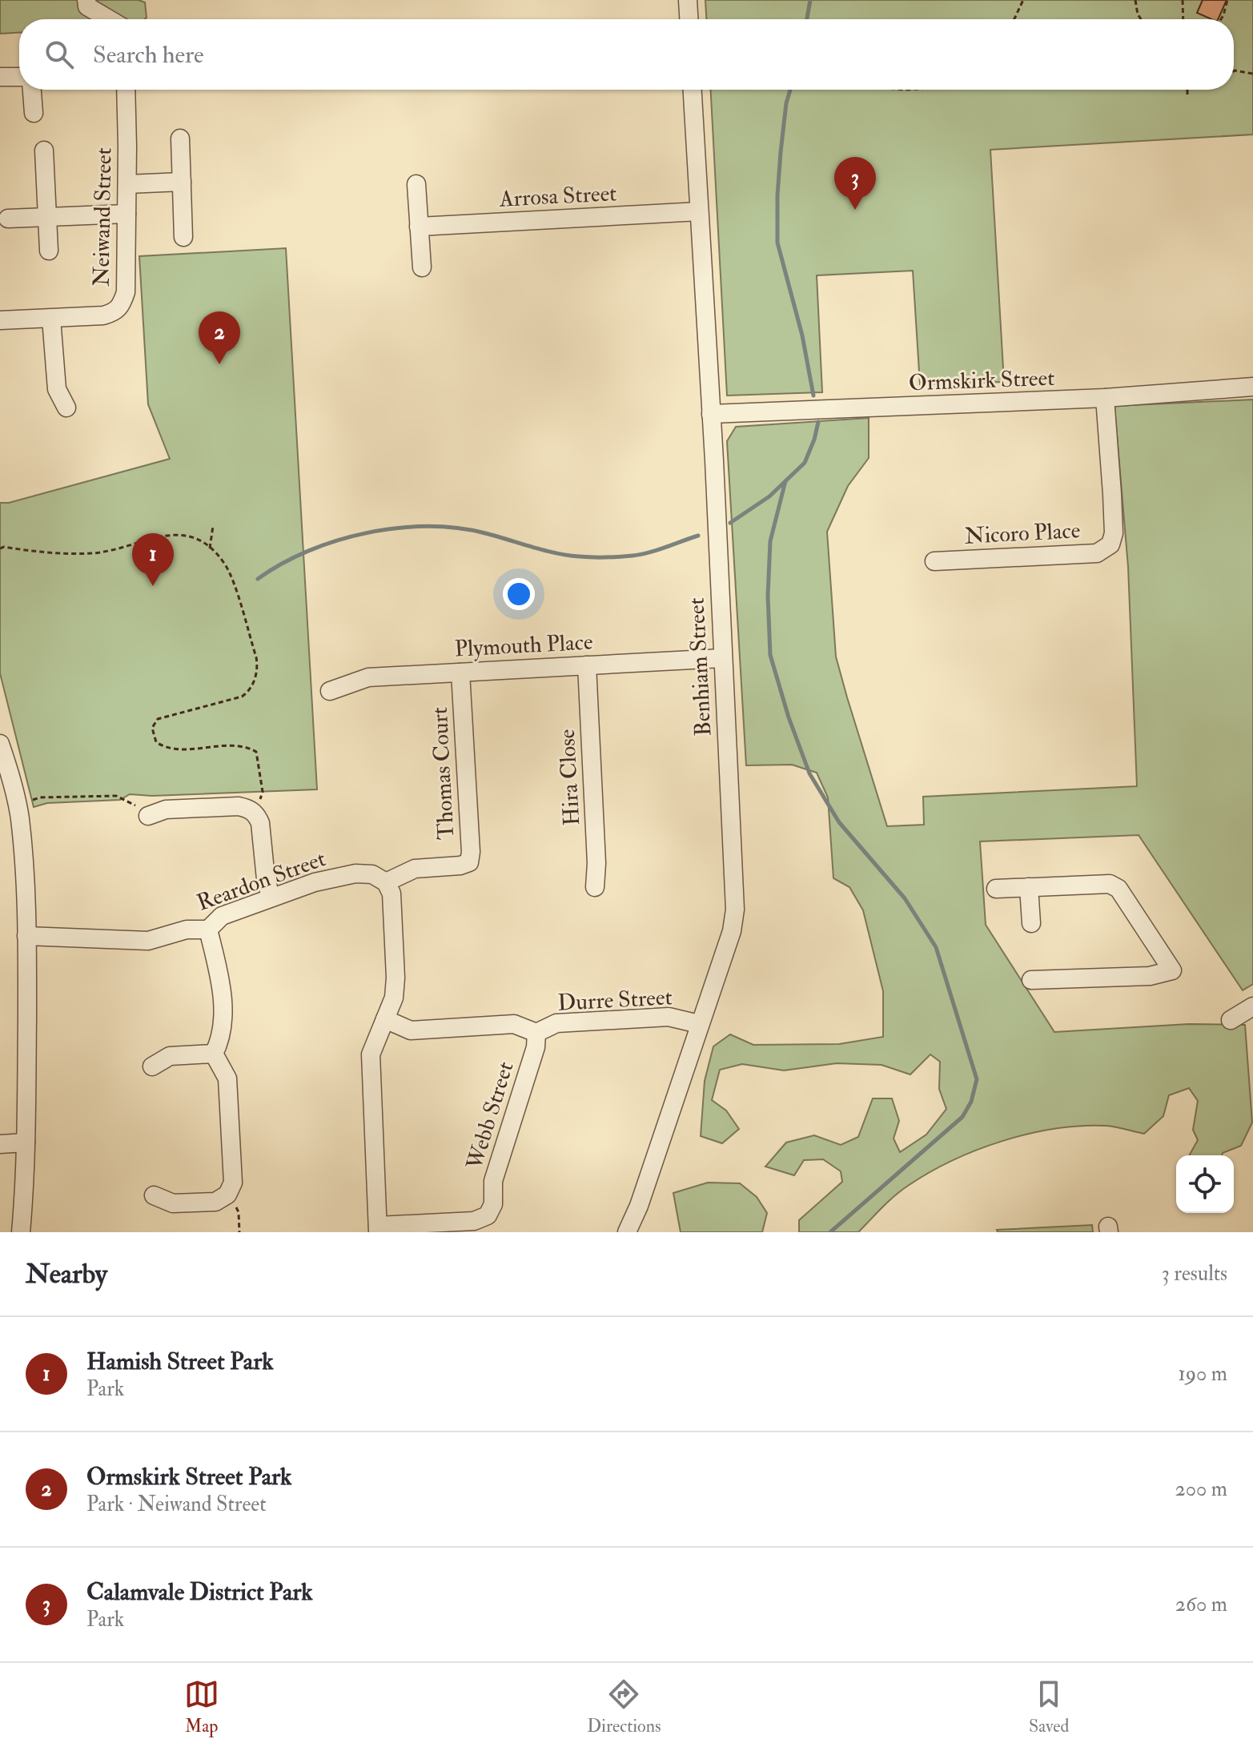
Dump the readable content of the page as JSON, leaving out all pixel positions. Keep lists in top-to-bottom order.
{
  "streets": {
    "street": [
      "Arrosa Street",
      "Neiwand Street",
      "Ormskirk Street",
      "Nicoro Place",
      "Plymouth Place",
      "Benhiam Street",
      "Thomas Court",
      "Hira Close",
      "Reardon Street",
      "Durre Street",
      "Webb Street"
    ]
  },
  "crossings": [
    ["Arrosa Street", "Benhiam Street"],
    ["Ormskirk Street", "Nicoro Place"],
    ["Ormskirk Street", "Benhiam Street"],
    ["Plymouth Place", "Benhiam Street"],
    ["Plymouth Place", "Thomas Court"],
    ["Plymouth Place", "Hira Close"],
    ["Benhiam Street", "Durre Street"],
    ["Thomas Court", "Reardon Street"],
    ["Durre Street", "Webb Street"]
  ],
  "page": {
    "search": "Search here",
    "pins": ["3", "2", "1"],
    "heading": ["Nearby", "3 results"],
    "list": [
      {
        "mark": "1",
        "name": "Hamish Street Park",
        "note": "Park",
        "value": "190 m"
      },
      {
        "mark": "2",
        "name": "Ormskirk Street Park",
        "note": "Park · Neiwand Street",
        "value": "200 m"
      },
      {
        "mark": "3",
        "name": "Calamvale District Park",
        "note": "Park",
        "value": "260 m"
      }
    ],
    "nav": ["Map", "Directions", "Saved"]
  }
}
